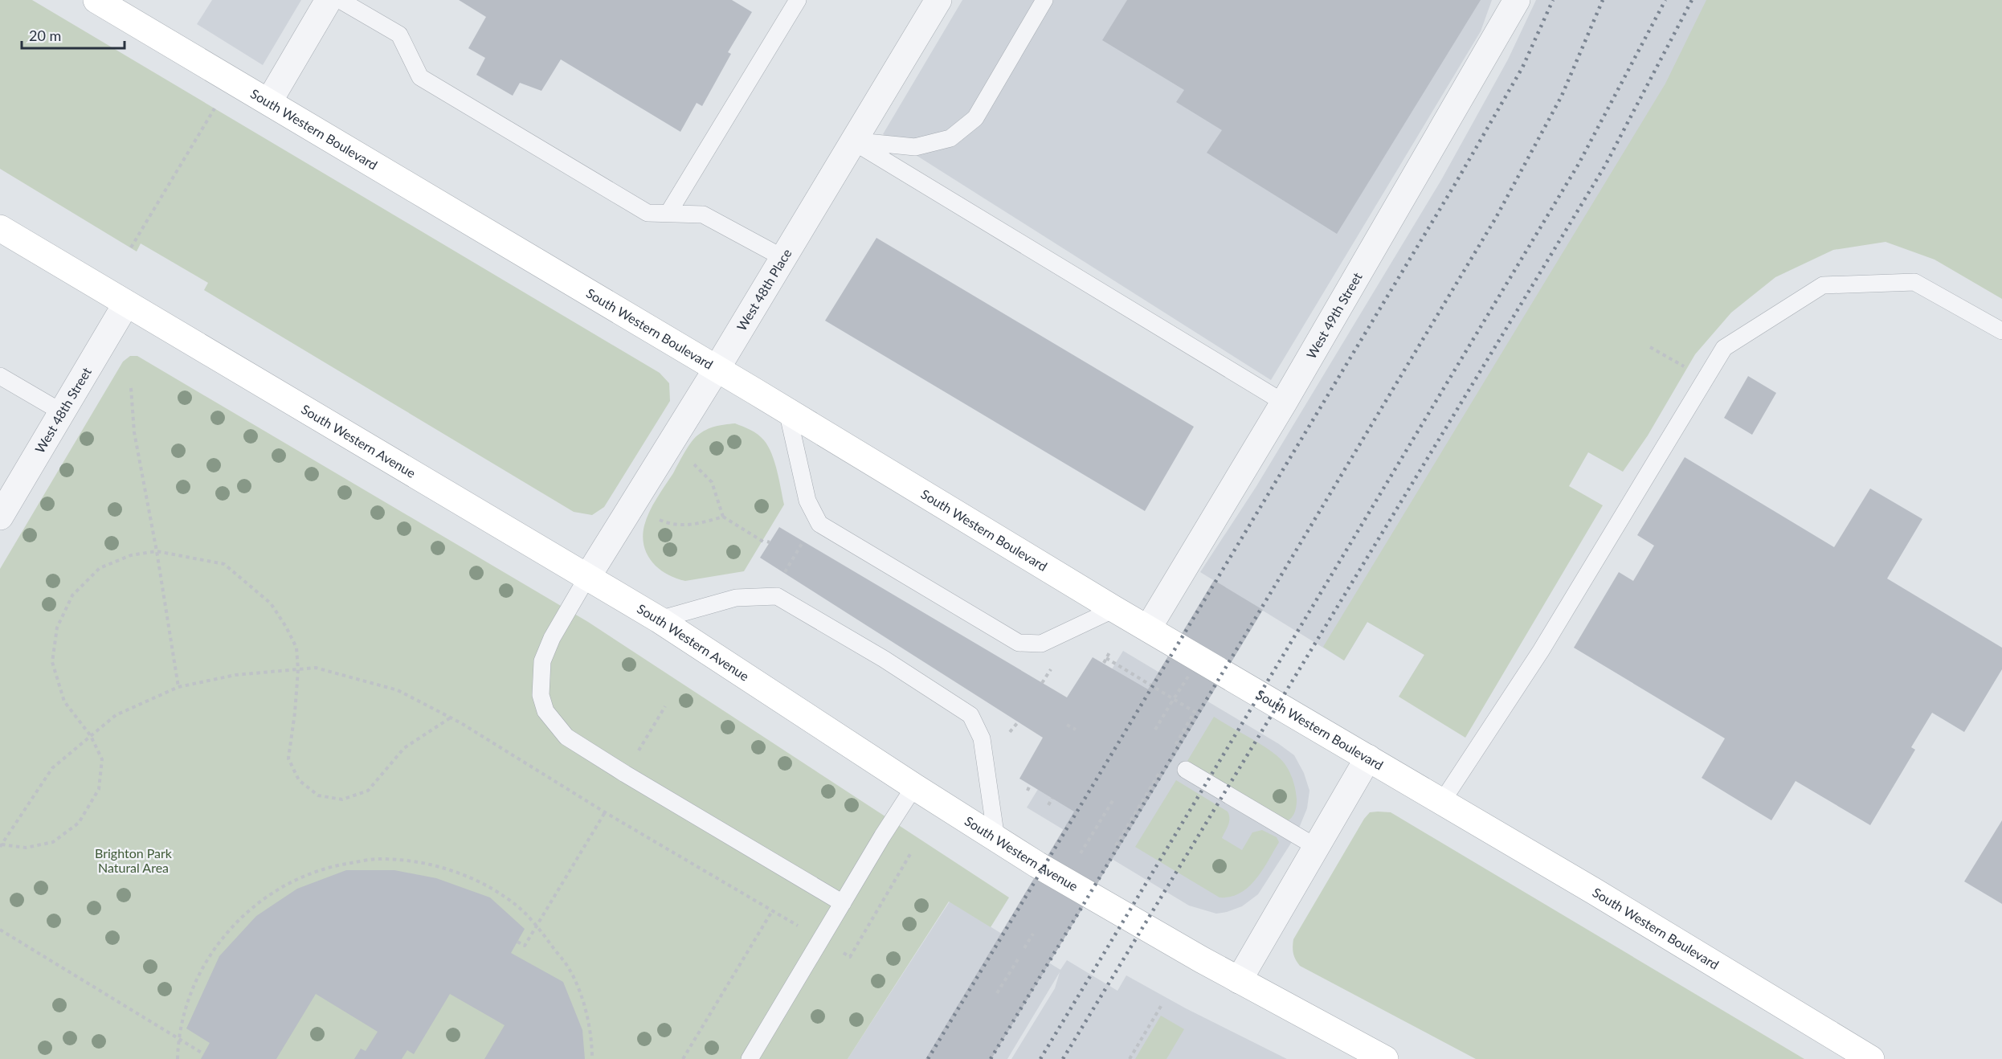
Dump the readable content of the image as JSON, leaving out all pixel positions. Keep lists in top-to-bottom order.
{
  "streets": {
    "street": [
      "South Western Boulevard",
      "West 48th Place",
      "West 49th Street",
      "West 48th Street",
      "South Western Avenue"
    ]
  },
  "crossings": [
    ["South Western Boulevard", "West 48th Place"],
    ["South Western Boulevard", "West 49th Street"],
    ["West 48th Place", "South Western Avenue"],
    ["West 48th Street", "South Western Avenue"]
  ],
  "parks": ["Brighton Park Natural Area"],
  "scale_bar": "20 m"
}
